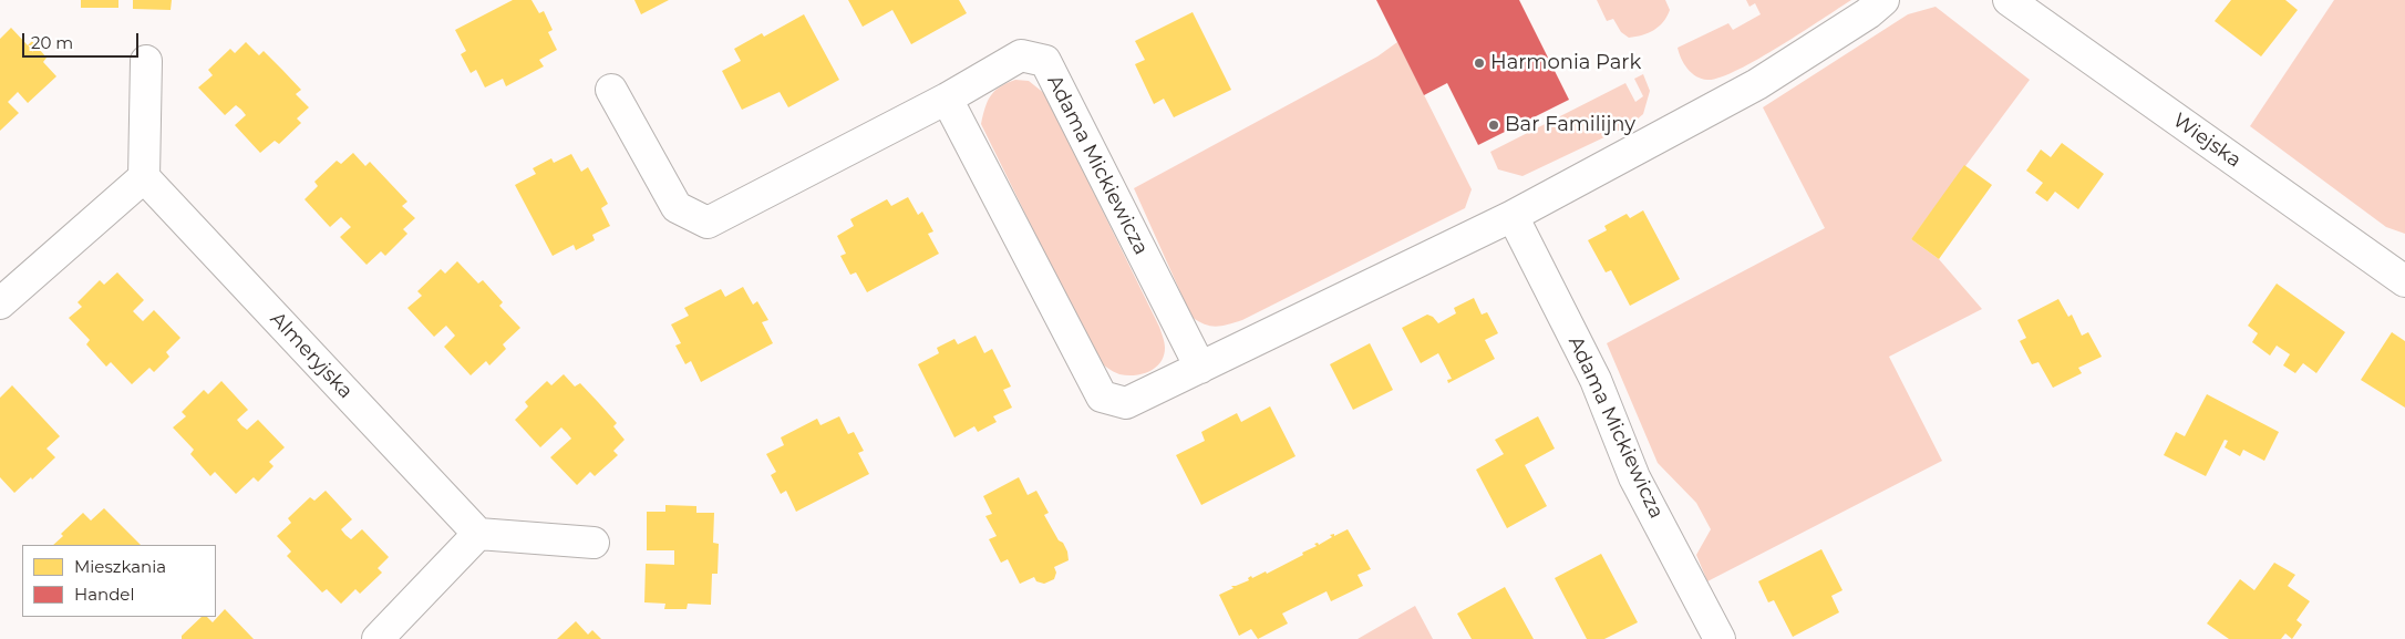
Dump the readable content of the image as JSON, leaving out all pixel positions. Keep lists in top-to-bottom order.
{
  "streets": {
    "street": ["Wiejska", "Adama Mickiewicza", "Almeryjska"]
  },
  "places": ["Harmonia Park", "Bar Familijny"],
  "legend": ["Mieszkania", "Handel"],
  "scale_bar": "20 m"
}
